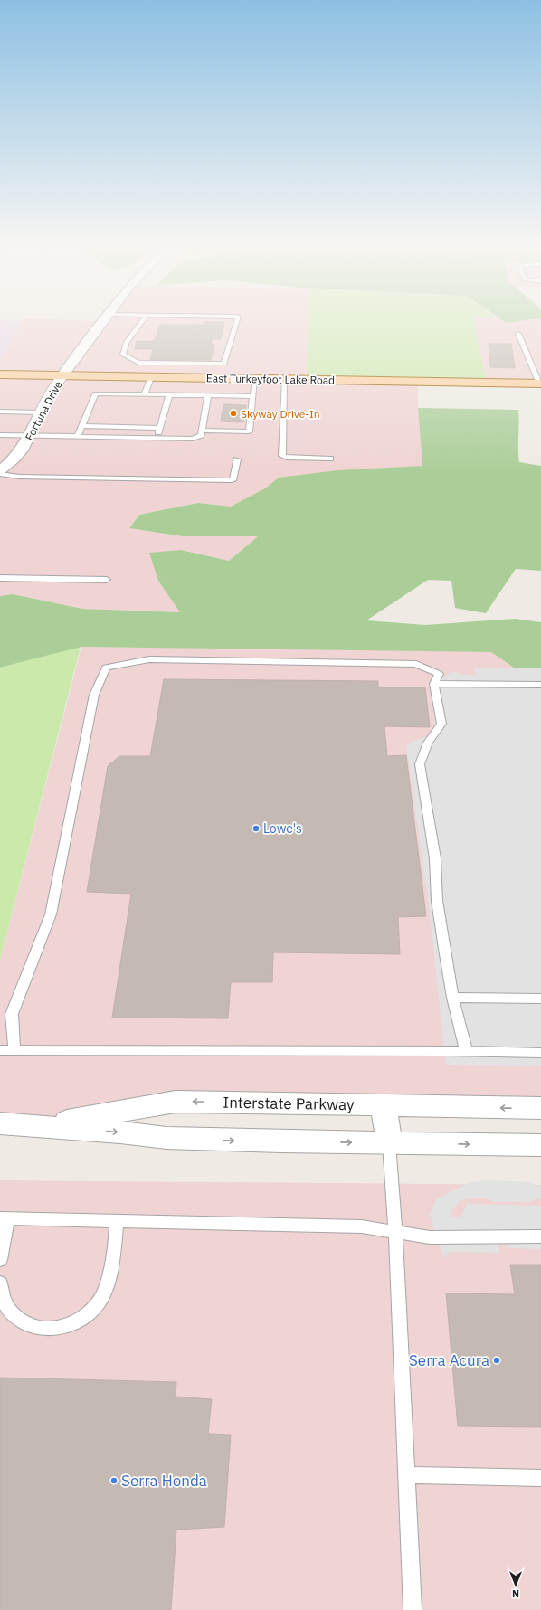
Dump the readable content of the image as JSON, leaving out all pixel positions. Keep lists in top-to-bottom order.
{
  "streets": {
    "main road": ["East Turkeyfoot Lake Road"],
    "street": ["Fortuna Drive", "Interstate Parkway"]
  },
  "crossings": [
    ["East Turkeyfoot Lake Road", "Fortuna Drive"]
  ],
  "places": [
    "Skyway Drive-In",
    "Lowe's",
    "Serra Acura",
    "Serra Honda"
  ],
  "north": "bottom"
}
